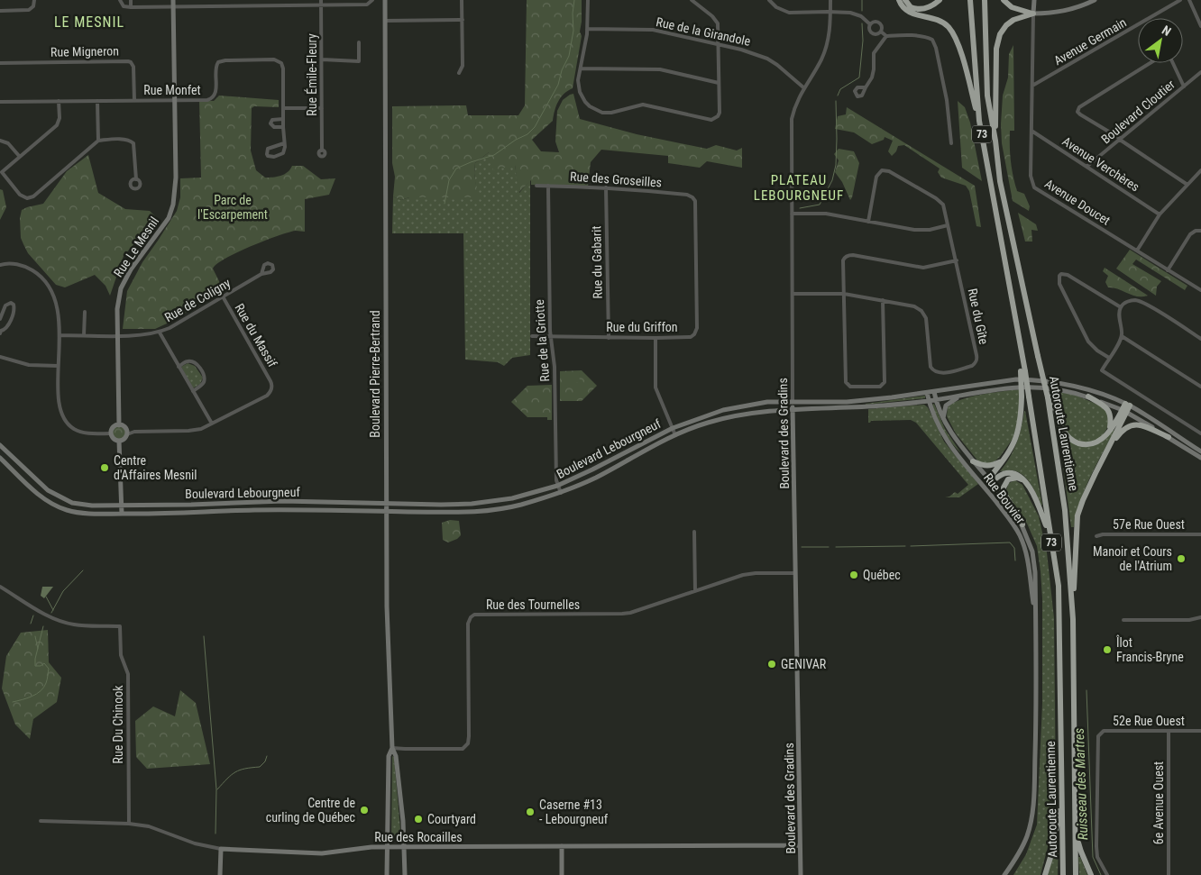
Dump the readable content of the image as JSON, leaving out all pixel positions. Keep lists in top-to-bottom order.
{
  "streets": {
    "highway": ["73", "Autoroute Laurentienne"],
    "main road": [
      "Avenue Doucet",
      "Rue Le Mesnil",
      "Boulevard Pierre-Bertrand",
      "Boulevard des Gradins",
      "Boulevard Lebourgneuf",
      "Rue Bouvier",
      "Rue des Rocailles"
    ],
    "street": [
      "Rue de la Girandole",
      "Avenue Germain",
      "Rue Migneron",
      "Rue Émile-Fleury",
      "Rue Monfet",
      "Boulevard Cloutier",
      "Avenue Verchères",
      "Rue des Groseilles",
      "Rue du Gabarit",
      "Rue de Coligny",
      "Rue du Gîte",
      "Rue du Griffon",
      "Rue du Massif",
      "Rue de la Griotte",
      "57e Rue Ouest",
      "Rue des Tournelles",
      "52e Rue Ouest",
      "Rue Du Chinook",
      "6e Avenue Ouest"
    ]
  },
  "crossings": [
    ["Rue de la Girandole", "Boulevard des Gradins"],
    ["Avenue Germain", "Avenue Doucet"],
    ["Rue Migneron", "Rue Monfet"],
    ["Rue Monfet", "Rue Le Mesnil"],
    ["Boulevard Cloutier", "Avenue Verchères"],
    ["Avenue Verchères", "Avenue Doucet"],
    ["Rue des Groseilles", "Rue du Gabarit"],
    ["Rue des Groseilles", "Rue du Griffon"],
    ["Rue des Groseilles", "Rue de la Griotte"],
    ["Rue Le Mesnil", "Rue de Coligny"],
    ["Rue Le Mesnil", "Rue du Massif"],
    ["Rue du Gabarit", "Rue du Griffon"],
    ["Rue de Coligny", "Rue du Massif"],
    ["Rue du Gîte", "Boulevard des Gradins"],
    ["Rue du Griffon", "Rue de la Griotte"],
    ["Rue de la Griotte", "Boulevard Lebourgneuf"],
    ["Boulevard Pierre-Bertrand", "Boulevard Lebourgneuf"],
    ["Boulevard Pierre-Bertrand", "Rue des Tournelles"],
    ["Boulevard Pierre-Bertrand", "Rue des Rocailles"],
    ["Boulevard des Gradins", "Boulevard Lebourgneuf"],
    ["Boulevard des Gradins", "Rue des Tournelles"],
    ["Boulevard des Gradins", "Rue des Rocailles"],
    ["Boulevard Lebourgneuf", "Rue Bouvier"],
    ["52e Rue Ouest", "6e Avenue Ouest"],
    ["Rue Du Chinook", "Rue des Rocailles"]
  ],
  "districts": ["LE MESNIL", "PLATEAU LEBOURGNEUF"],
  "water": ["Ruisseau des Martres"],
  "parks": ["Parc de l'Escarpement"],
  "places": [
    "Centre d'Affaires Mesnil",
    "Manoir et Cours de l'Atrium",
    "Québec",
    "Îlot Francis-Bryne",
    "GENIVAR",
    "Centre de curling de Québec",
    "Caserne #13 - Lebourgneuf",
    "Courtyard"
  ],
  "north": "top right"
}
